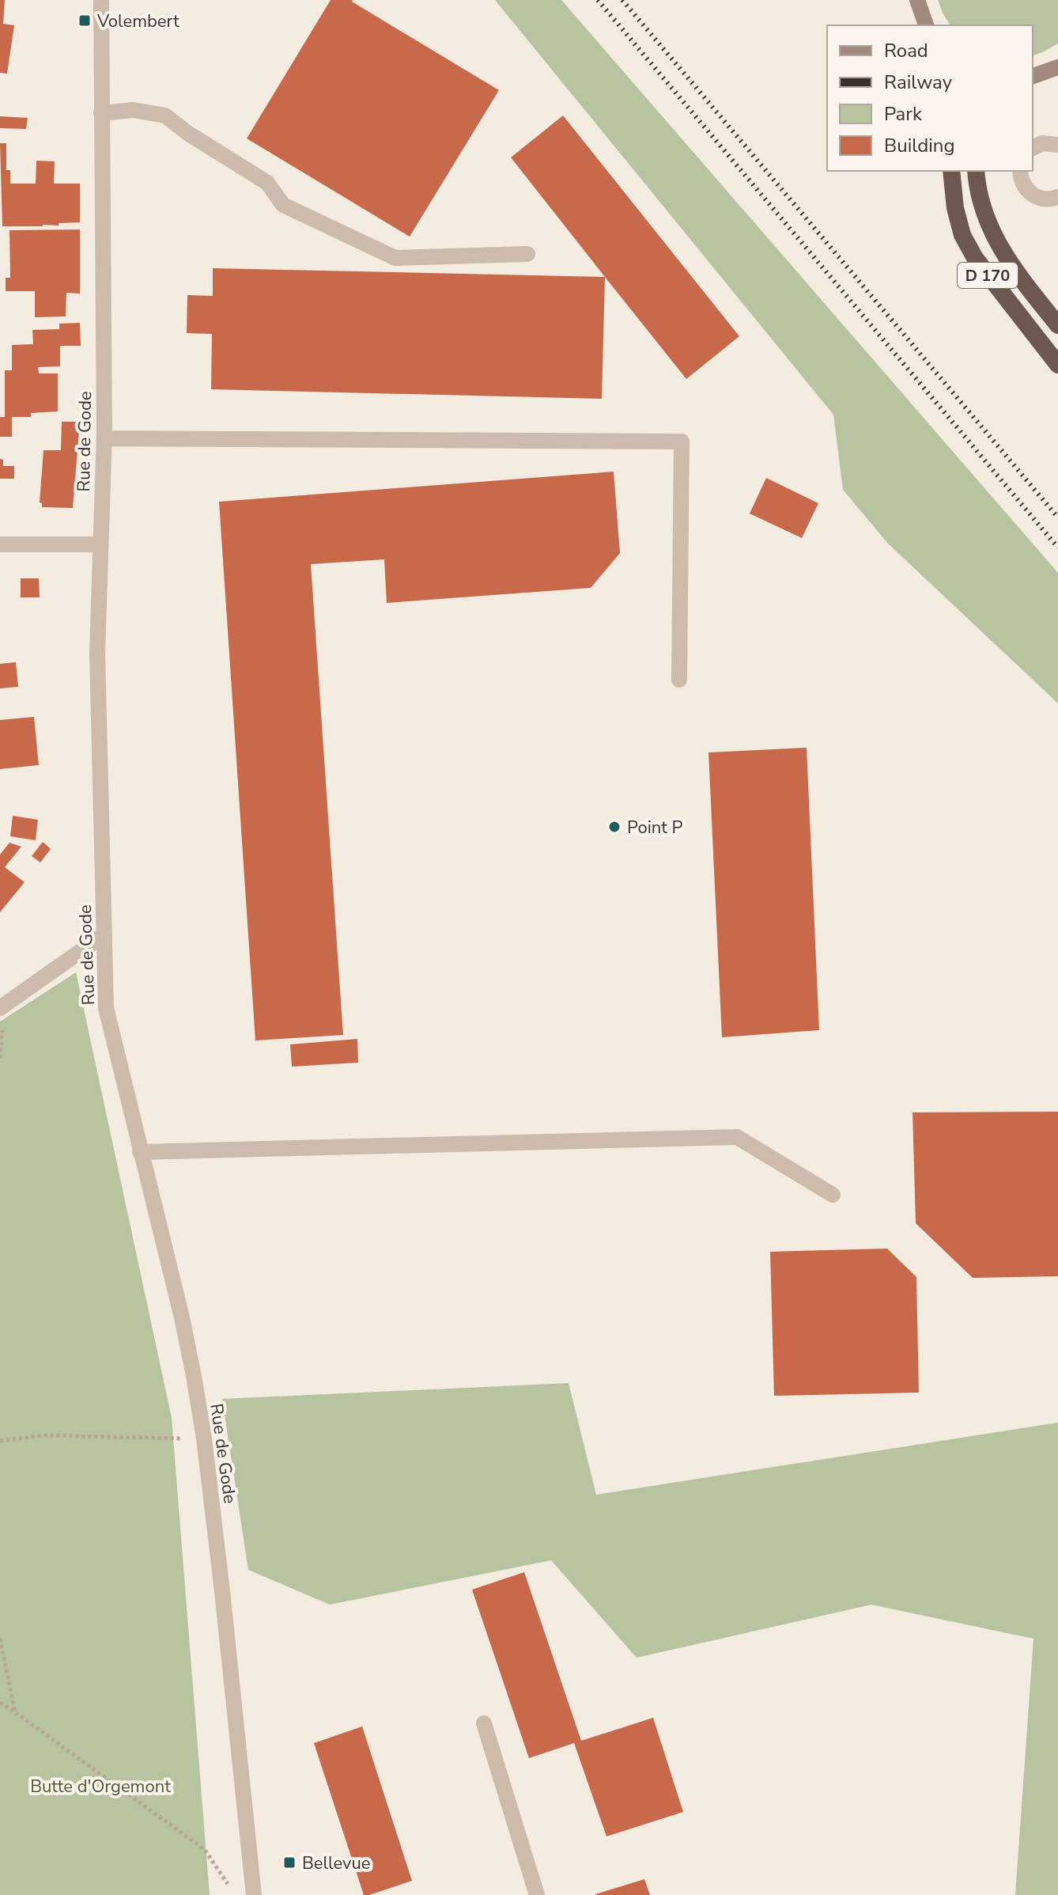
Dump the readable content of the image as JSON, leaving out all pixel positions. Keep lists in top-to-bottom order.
{
  "streets": {
    "highway": ["D 170"],
    "street": ["Rue de Gode"]
  },
  "parks": ["Butte d'Orgemont"],
  "places": {
    "transit": ["Volembert", "Bellevue"],
    "other": ["Point P"]
  },
  "legend": [
    "Road",
    "Railway",
    "Park",
    "Building"
  ]
}
